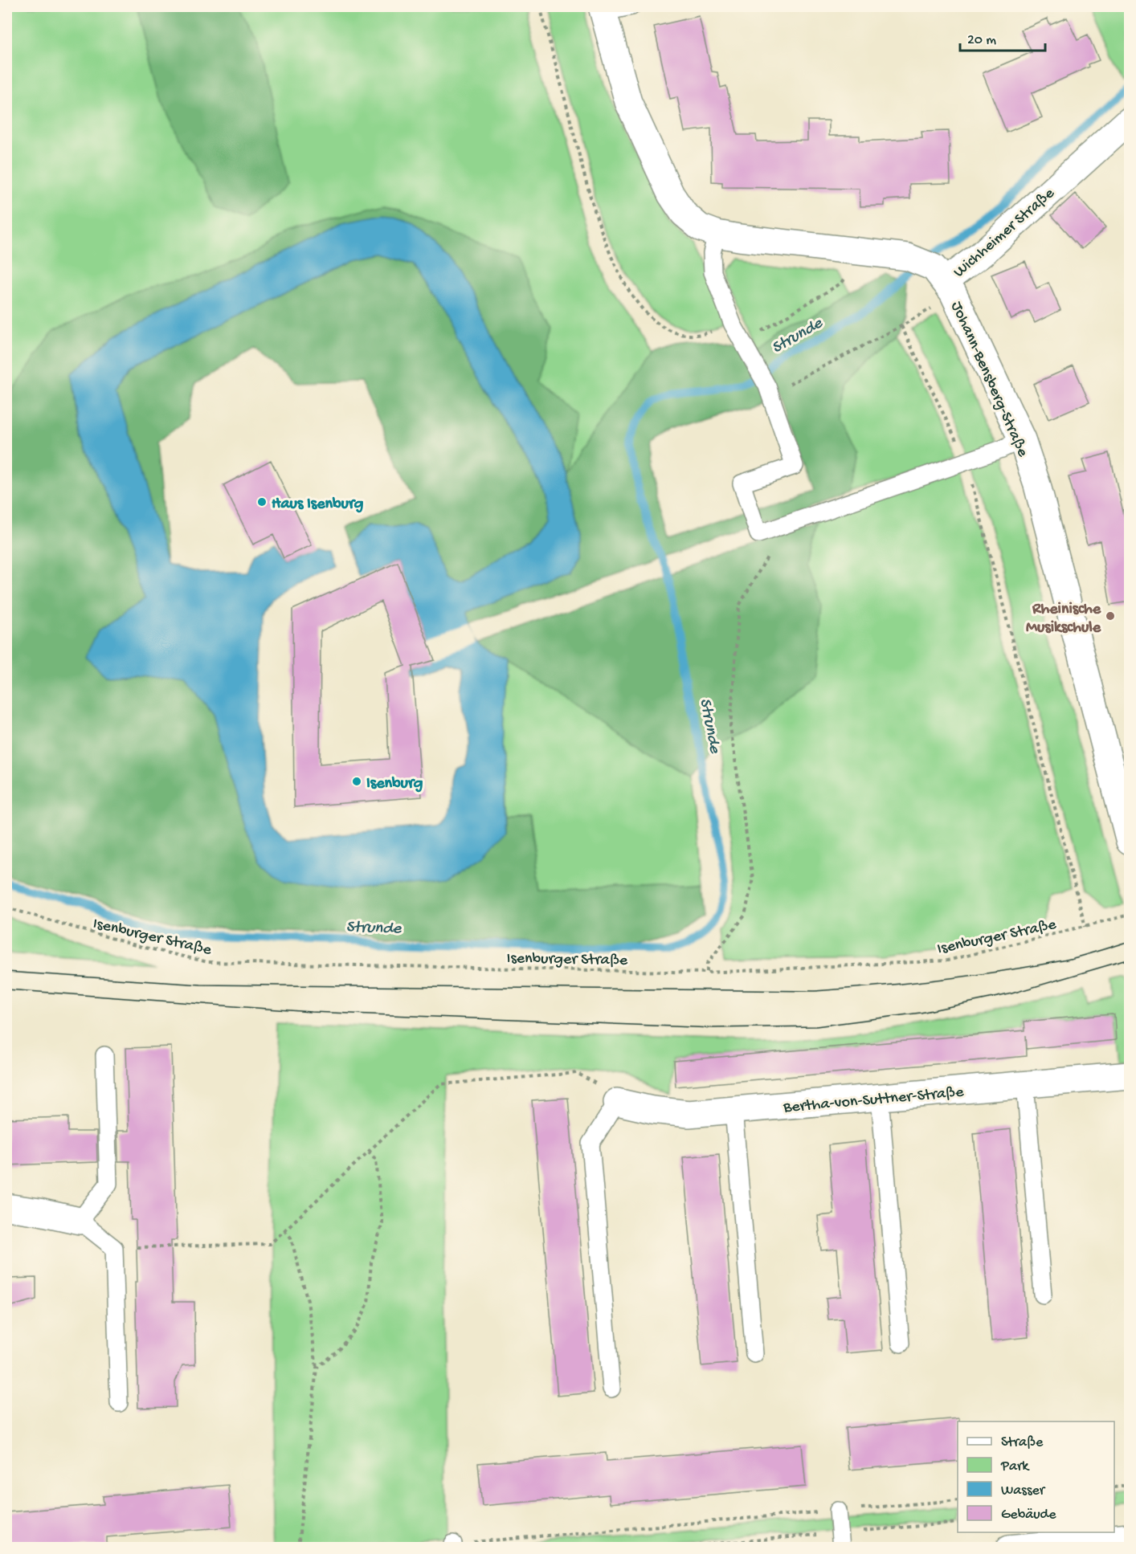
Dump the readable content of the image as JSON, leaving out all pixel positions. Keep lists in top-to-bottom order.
{
  "streets": {
    "street": ["Wichheimer Straße", "Johann-Bensberg-Straße", "Bertha-von-Suttner-Straße"],
    "path": ["Isenburger Straße"]
  },
  "crossings": [
    ["Wichheimer Straße", "Johann-Bensberg-Straße"]
  ],
  "water": ["Strunde"],
  "places": ["Haus Isenburg", "Rheinische Musikschule", "Isenburg"],
  "legend": [
    "Straße",
    "Park",
    "Wasser",
    "Gebäude"
  ],
  "scale_bar": "20 m"
}
